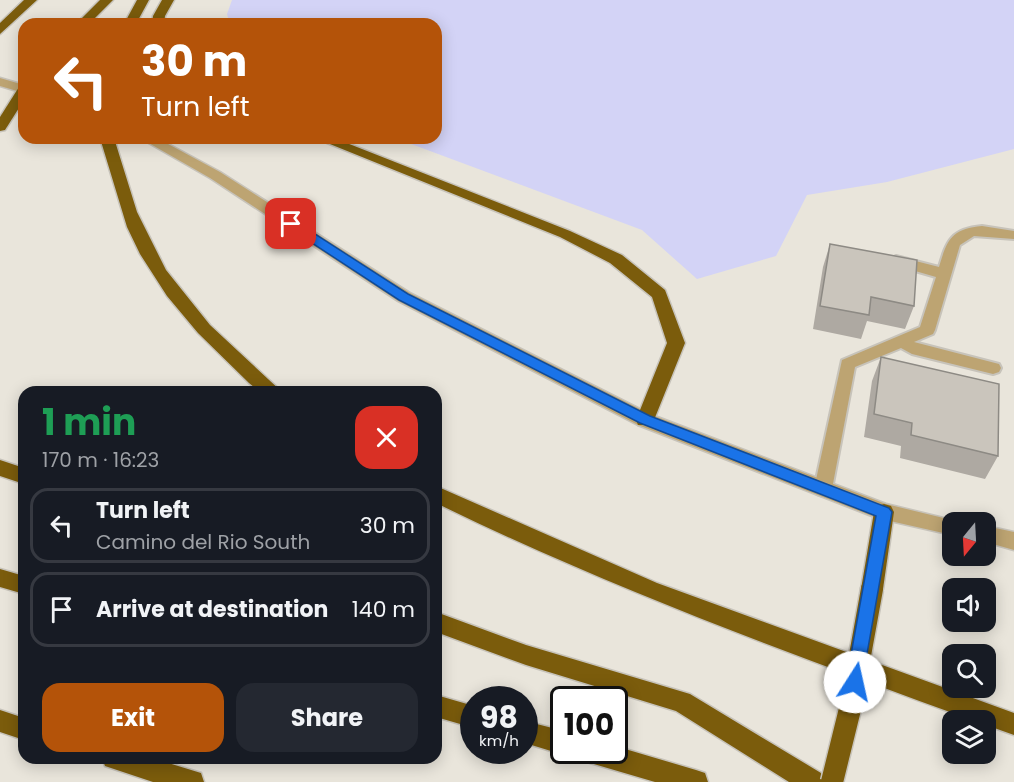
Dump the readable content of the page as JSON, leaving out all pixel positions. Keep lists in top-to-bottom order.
{
  "north": "bottom",
  "page": {
    "turn": ["30 m", "Turn left"],
    "heading": ["1 min", "170 m · 16:23"],
    "list": [
      {
        "name": "Turn left",
        "note": "Camino del Rio South",
        "value": "30 m"
      },
      {
        "name": "Arrive at destination",
        "value": "140 m"
      }
    ],
    "buttons": ["Exit", "Share"],
    "speed": "98 km/h",
    "limit": "100"
  }
}
